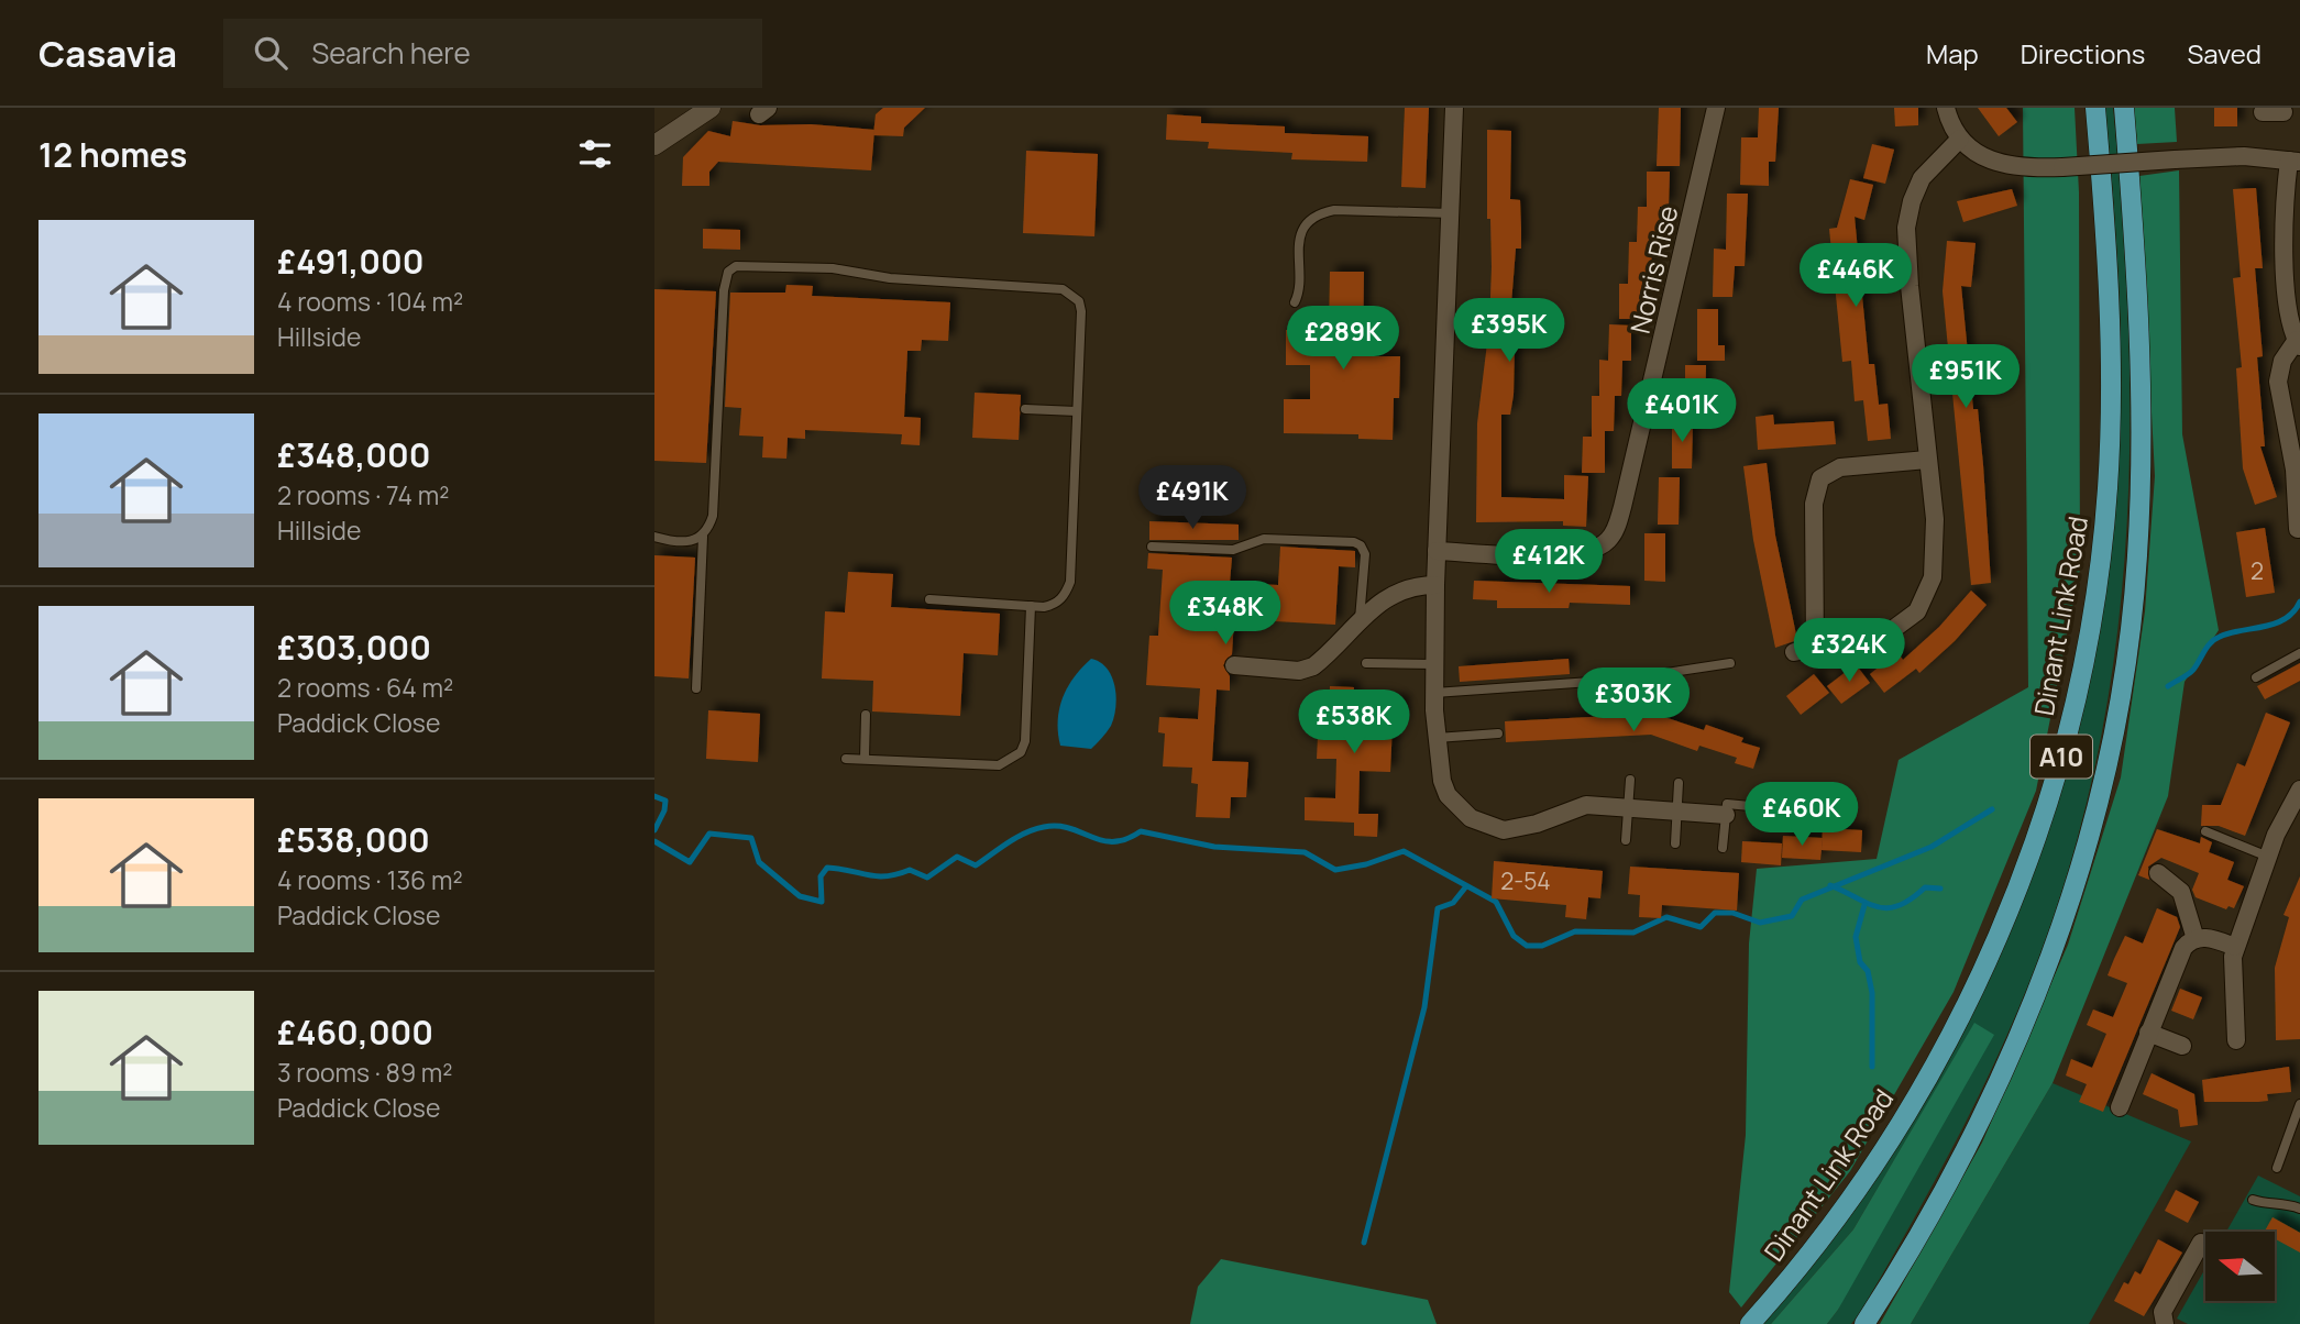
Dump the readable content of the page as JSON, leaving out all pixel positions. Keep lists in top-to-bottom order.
{
  "streets": {
    "main road": ["Dinant Link Road", "A10"],
    "street": ["Norris Rise"]
  },
  "house_numbers": ["2", "2-54"],
  "north": "left",
  "page": {
    "header": "Casavia",
    "search": "Search here",
    "nav": ["Map", "Directions", "Saved"],
    "heading": "12 homes",
    "list": [
      {
        "name": "£491,000",
        "note": "4 rooms · 104 m² · Hillside"
      },
      {
        "name": "£348,000",
        "note": "2 rooms · 74 m² · Hillside"
      },
      {
        "name": "£303,000",
        "note": "2 rooms · 64 m² · Paddick Close"
      },
      {
        "name": "£538,000",
        "note": "4 rooms · 136 m² · Paddick Close"
      },
      {
        "name": "£460,000",
        "note": "3 rooms · 89 m² · Paddick Close"
      }
    ],
    "price": [
      "£446K",
      "£395K",
      "£289K",
      "£951K",
      "£401K",
      "£491K",
      "£412K",
      "£348K",
      "£324K",
      "£303K",
      "£538K",
      "£460K"
    ]
  }
}
